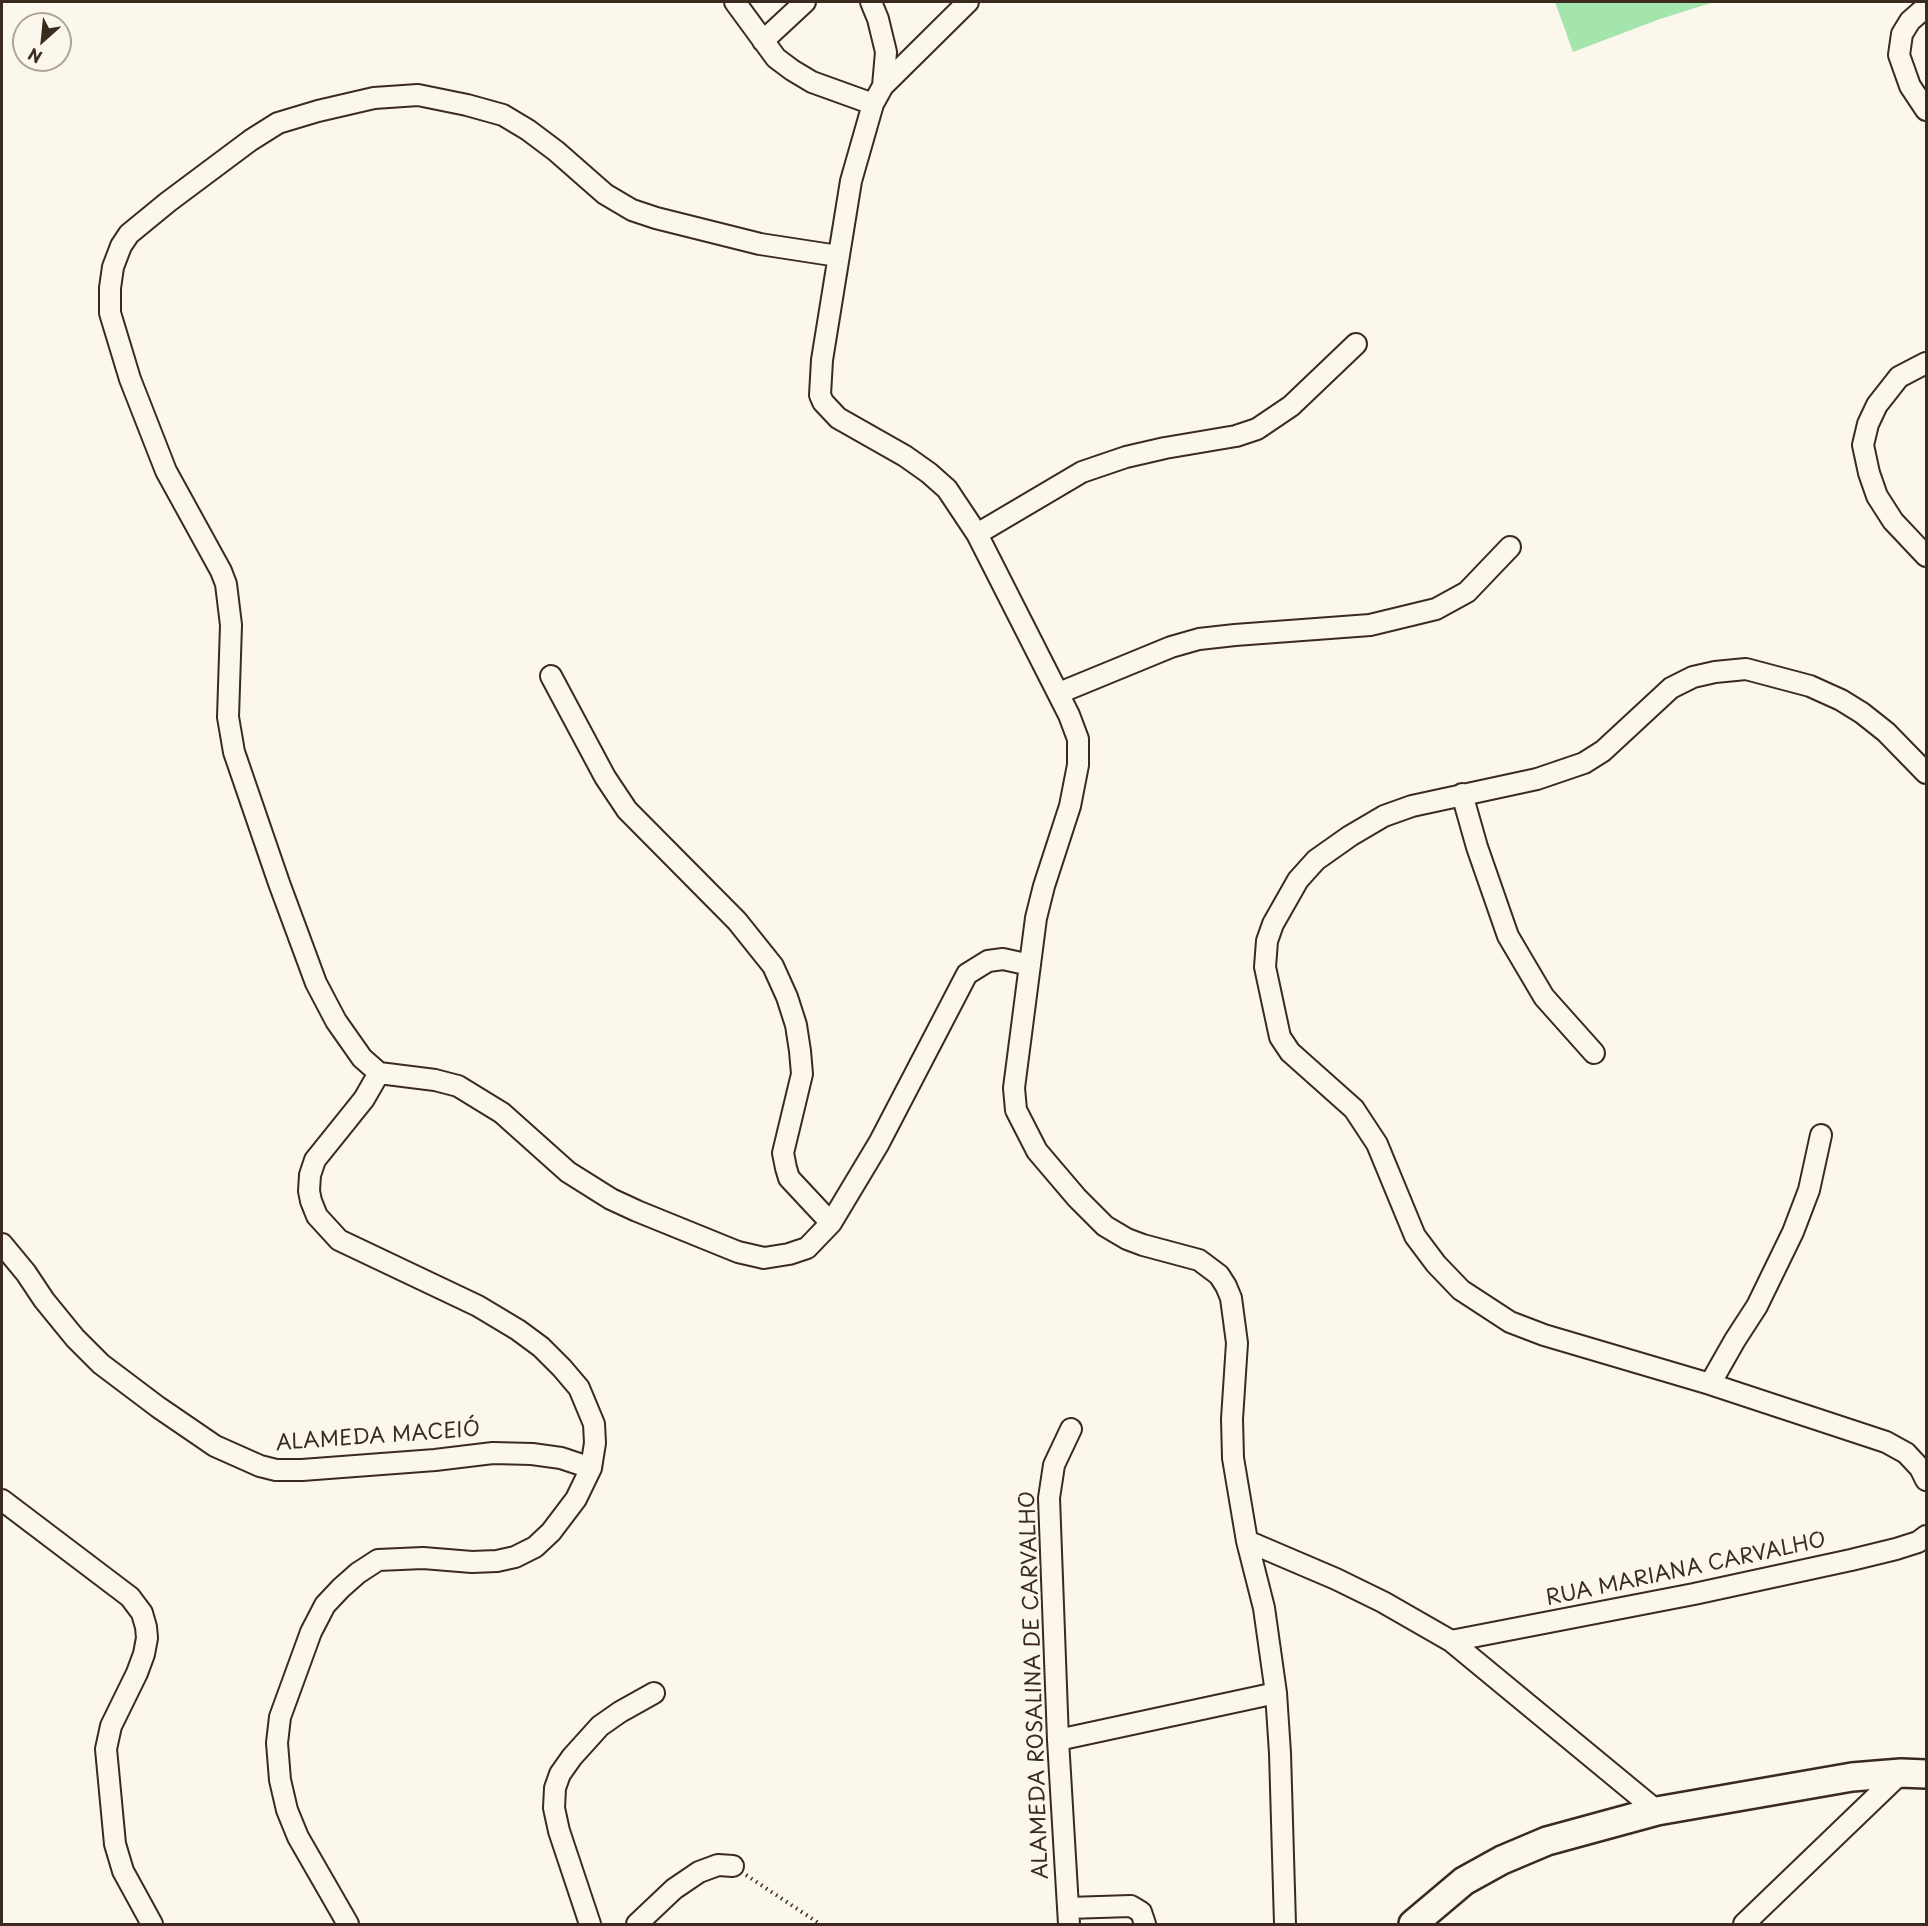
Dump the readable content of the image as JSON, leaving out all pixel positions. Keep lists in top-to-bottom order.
{
  "streets": {
    "street": ["ALAMEDA MACEIÓ", "RUA MARIANA CARVALHO", "ALAMEDA ROSALINA DE CARVALHO"]
  },
  "north": "bottom left"
}
